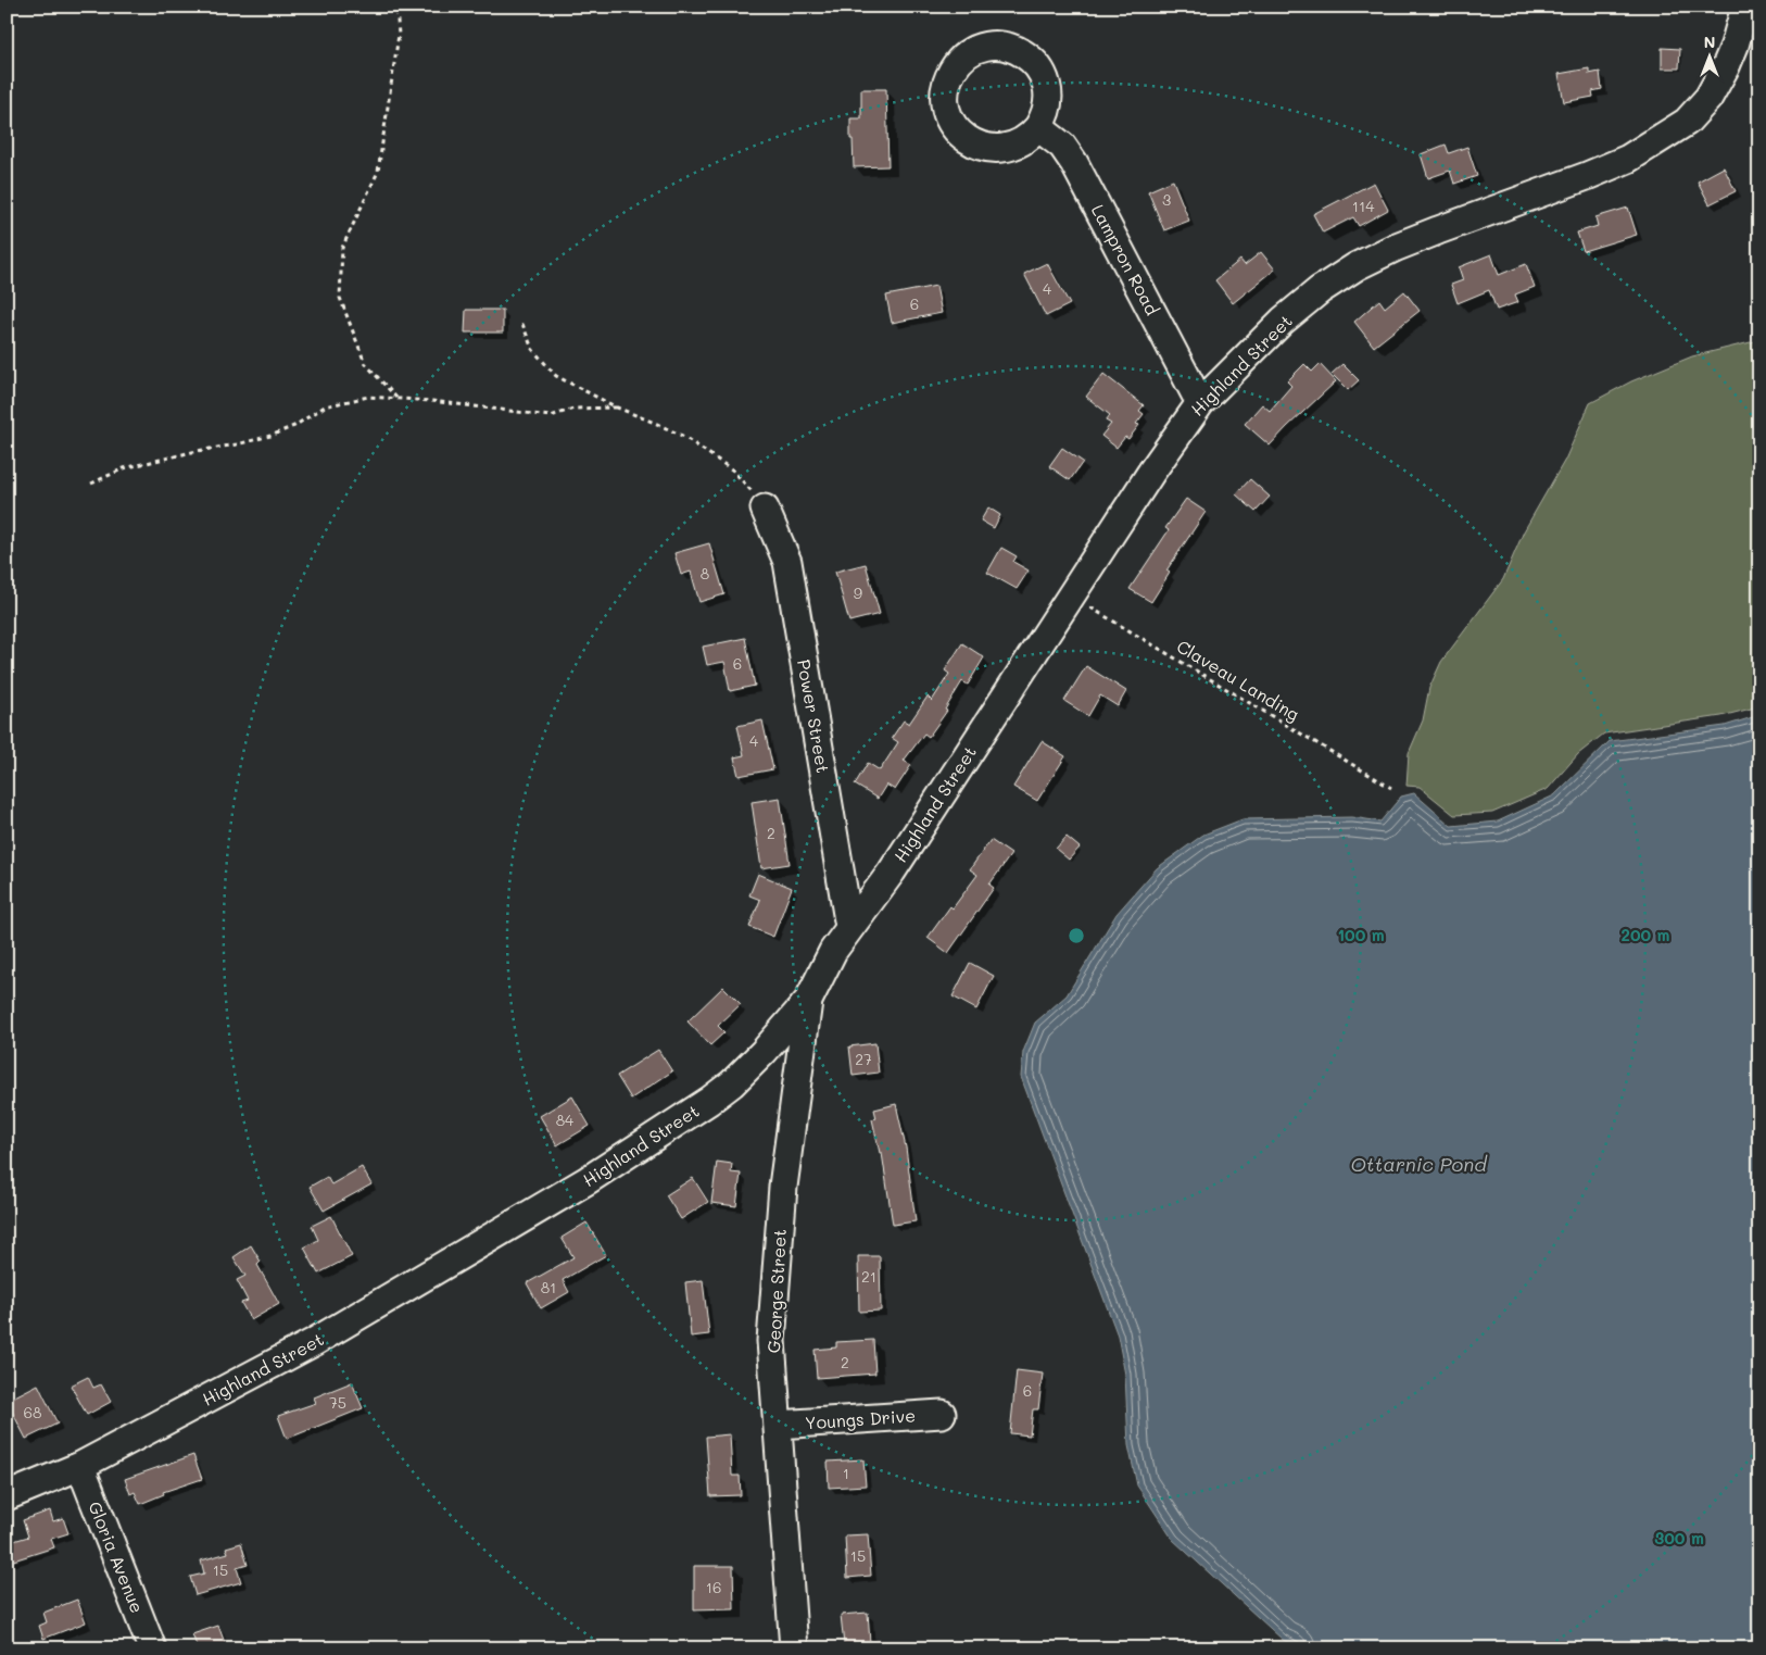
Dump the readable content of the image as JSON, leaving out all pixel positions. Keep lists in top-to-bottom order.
{
  "streets": {
    "street": [
      "Lampron Road",
      "Highland Street",
      "Power Street",
      "George Street",
      "Youngs Drive",
      "Gloria Avenue"
    ],
    "path": ["Claveau Landing"]
  },
  "crossings": [
    ["Lampron Road", "Highland Street"],
    ["Highland Street", "Claveau Landing"],
    ["Highland Street", "Power Street"],
    ["Highland Street", "George Street"],
    ["Highland Street", "Gloria Avenue"],
    ["George Street", "Youngs Drive"]
  ],
  "water": ["Ottarnic Pond"],
  "house_numbers": [
    "3",
    "114",
    "4",
    "6",
    "8",
    "9",
    "6",
    "4",
    "2",
    "27",
    "84",
    "21",
    "81",
    "2",
    "6",
    "75",
    "68",
    "1",
    "15",
    "15",
    "16"
  ],
  "north": "top",
  "rings": ["100 m", "200 m", "300 m"]
}
